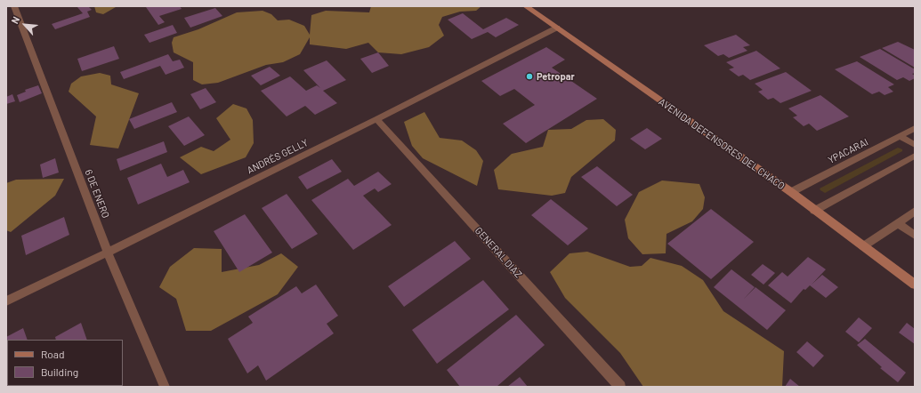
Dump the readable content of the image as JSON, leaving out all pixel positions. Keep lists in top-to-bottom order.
{
  "streets": {
    "main road": ["AVENIDA DEFENSORES DEL CHACO"],
    "street": [
      "YPACARAI",
      "ANDRÉS GELLY",
      "6 DE ENERO",
      "GENERAL DIAZ"
    ]
  },
  "crossings": [
    ["AVENIDA DEFENSORES DEL CHACO", "YPACARAI"],
    ["AVENIDA DEFENSORES DEL CHACO", "ANDRÉS GELLY"],
    ["ANDRÉS GELLY", "6 DE ENERO"],
    ["ANDRÉS GELLY", "GENERAL DIAZ"]
  ],
  "places": ["Petropar"],
  "legend": ["Road", "Building"],
  "north": "top left"
}
